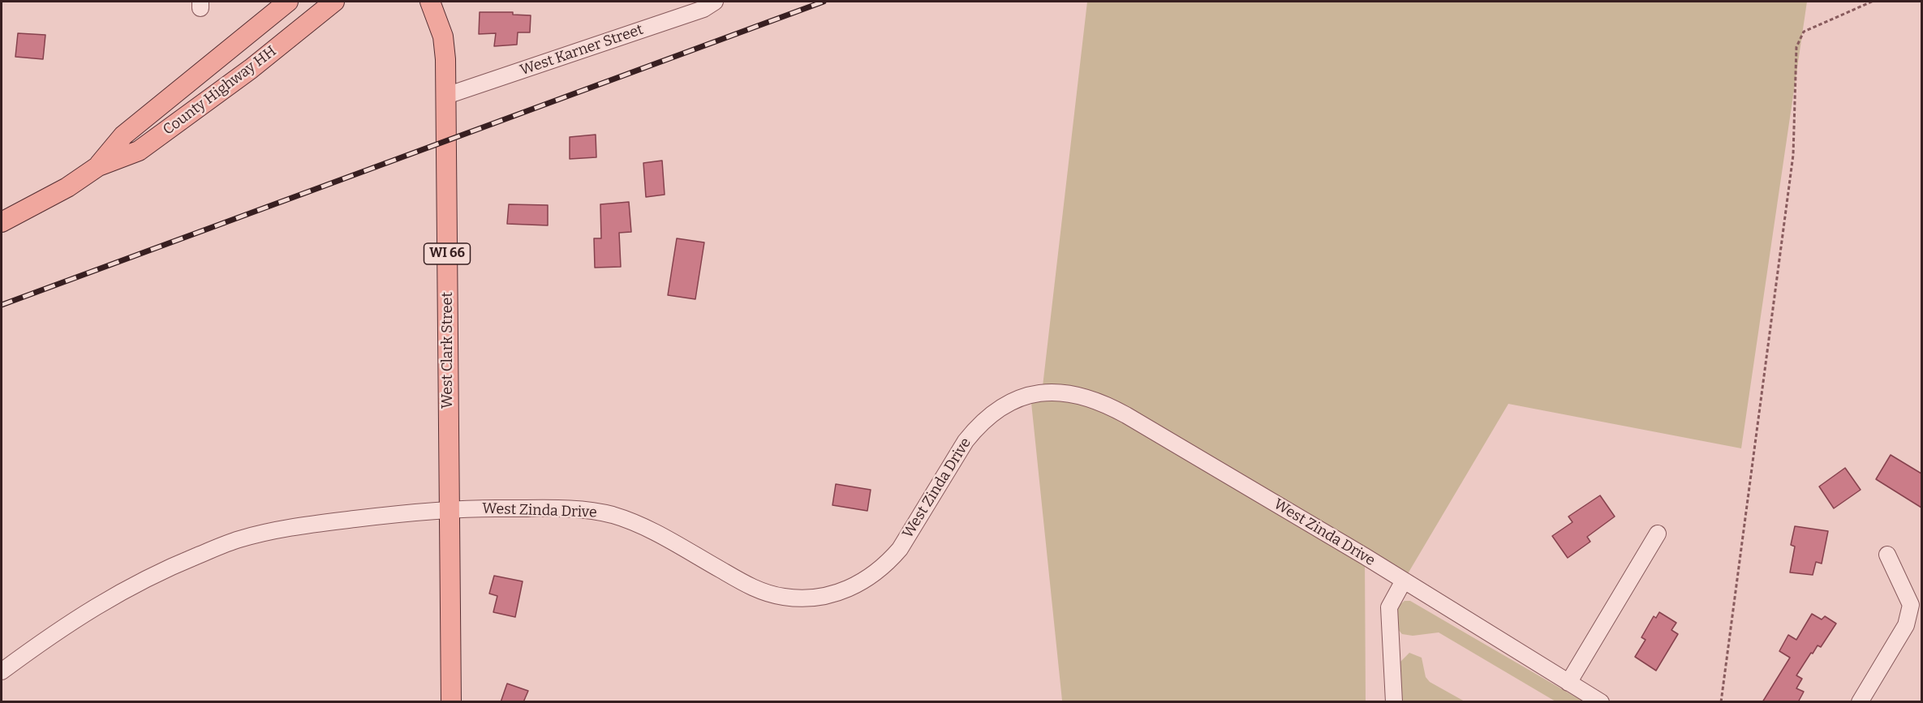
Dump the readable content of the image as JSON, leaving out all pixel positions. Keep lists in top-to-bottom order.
{
  "streets": {
    "main road": ["County Highway HH", "WI 66", "West Clark Street"],
    "street": ["West Karner Street", "West Zinda Drive"]
  },
  "crossings": [
    ["West Karner Street", "West Clark Street"],
    ["West Clark Street", "West Zinda Drive"]
  ]
}
